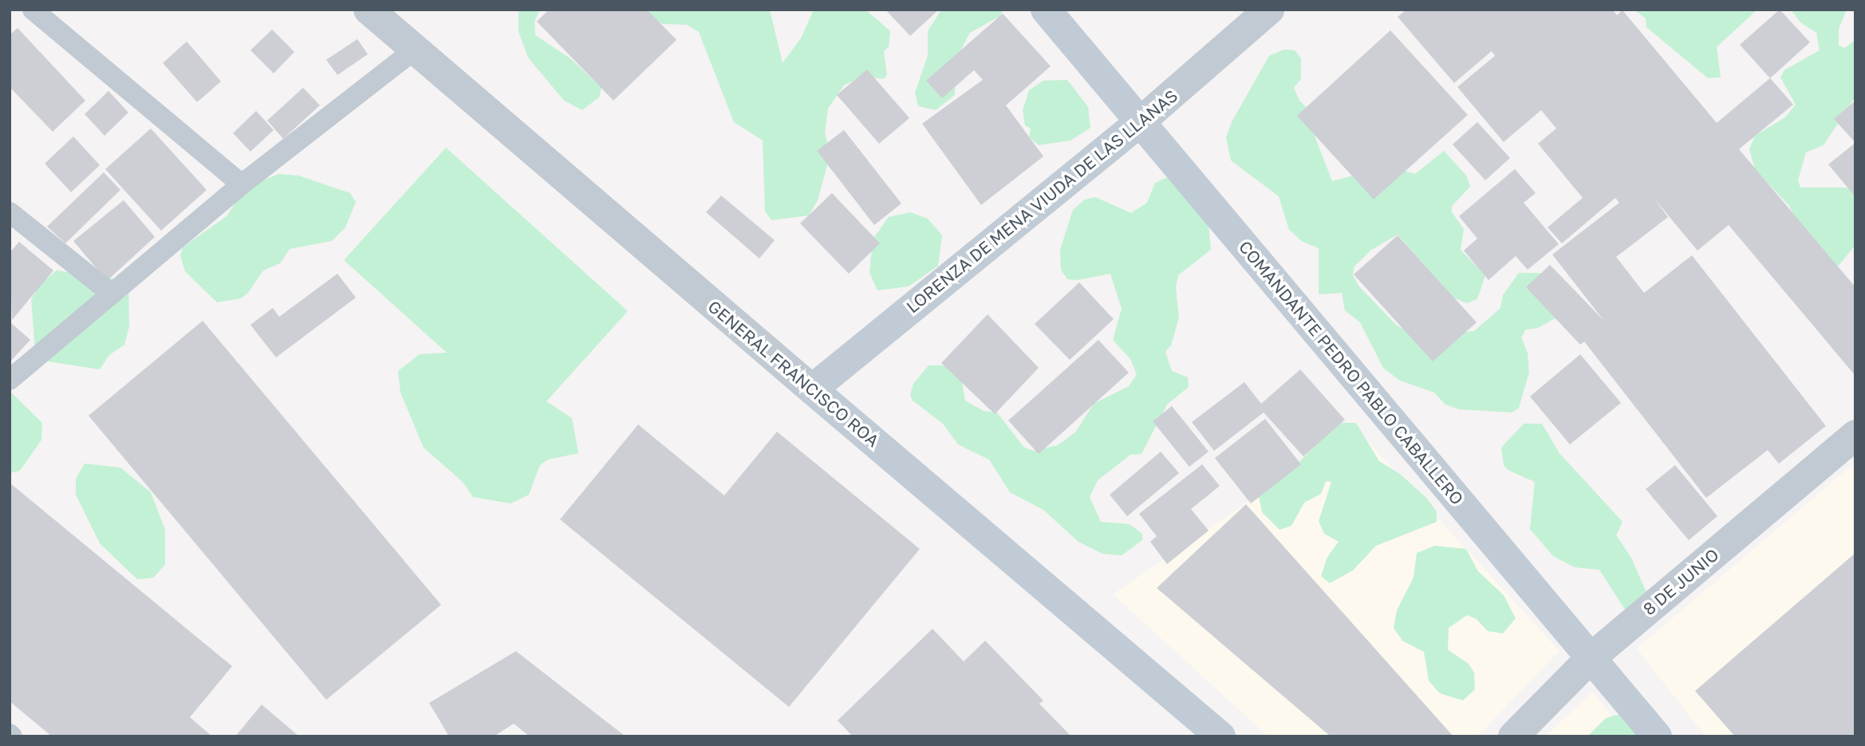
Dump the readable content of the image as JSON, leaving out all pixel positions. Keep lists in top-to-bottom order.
{
  "streets": {
    "street": [
      "LORENZA DE MENA VIUDA DE LAS LLANAS",
      "COMANDANTE PEDRO PABLO CABALLERO",
      "GENERAL FRANCISCO ROA",
      "8 DE JUNIO"
    ]
  },
  "crossings": [
    ["LORENZA DE MENA VIUDA DE LAS LLANAS", "COMANDANTE PEDRO PABLO CABALLERO"],
    ["LORENZA DE MENA VIUDA DE LAS LLANAS", "GENERAL FRANCISCO ROA"],
    ["COMANDANTE PEDRO PABLO CABALLERO", "8 DE JUNIO"]
  ]
}
